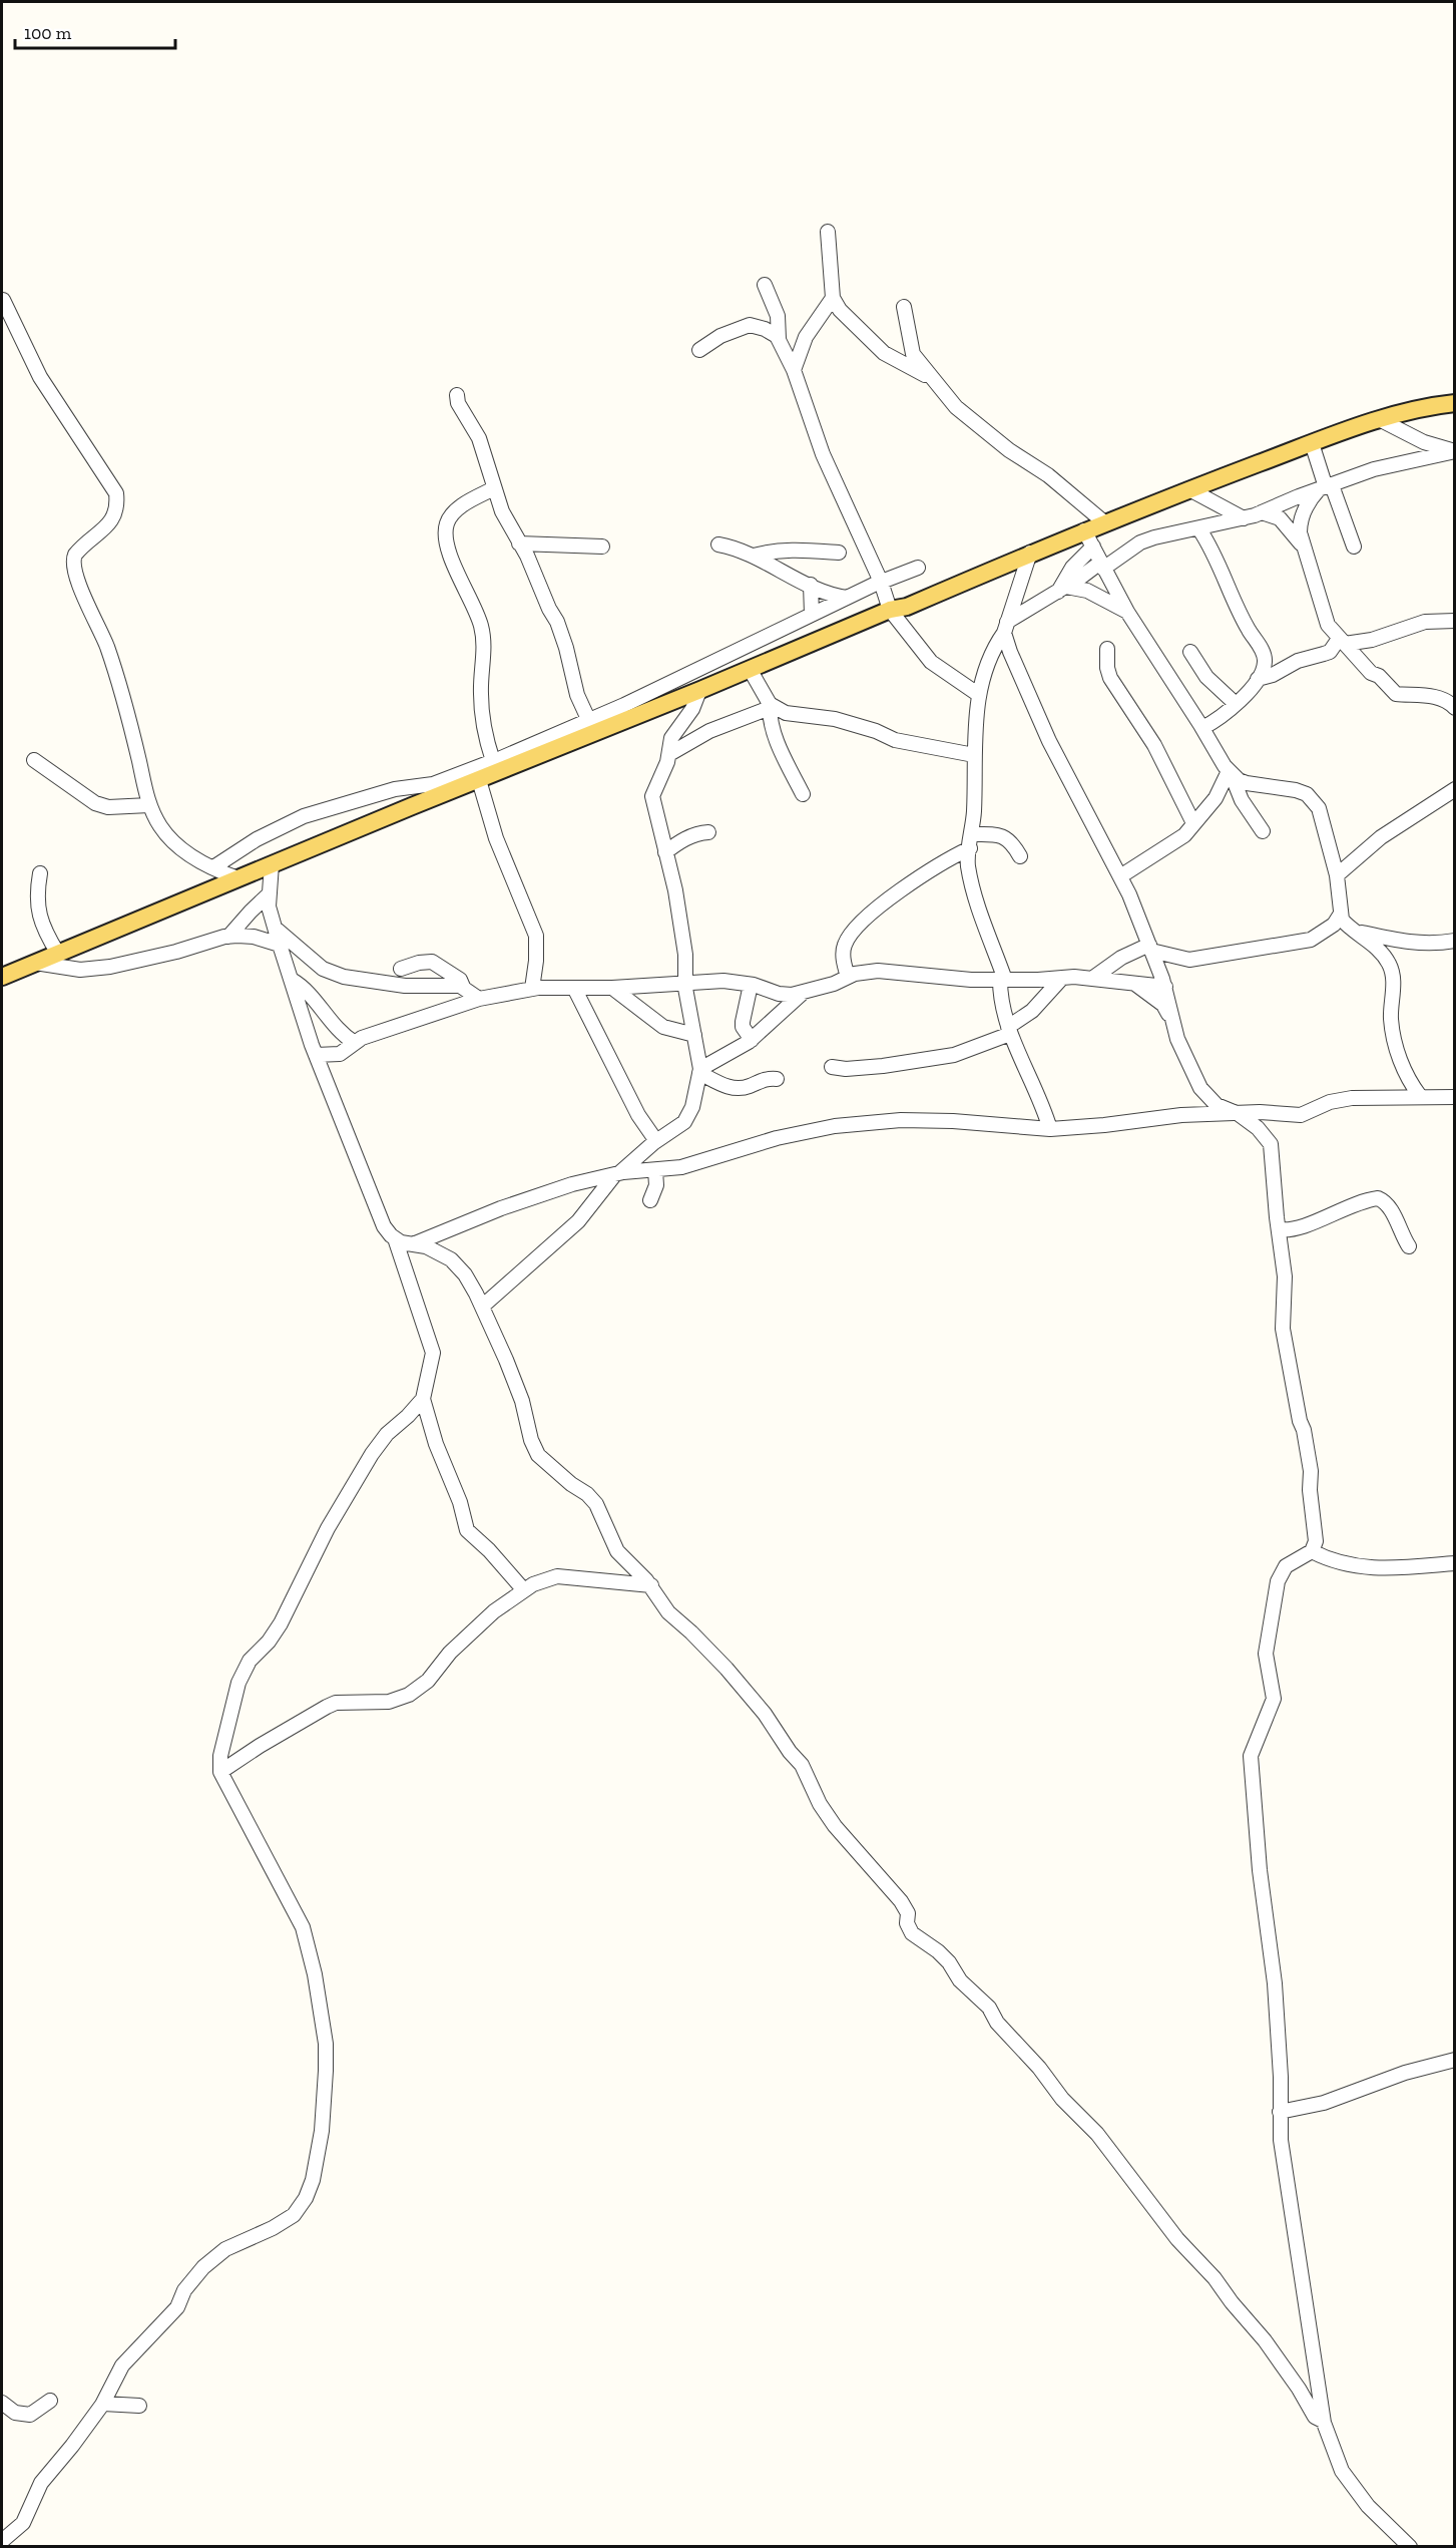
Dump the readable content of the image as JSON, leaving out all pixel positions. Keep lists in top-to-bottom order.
{
  "scale_bar": "100 m"
}
